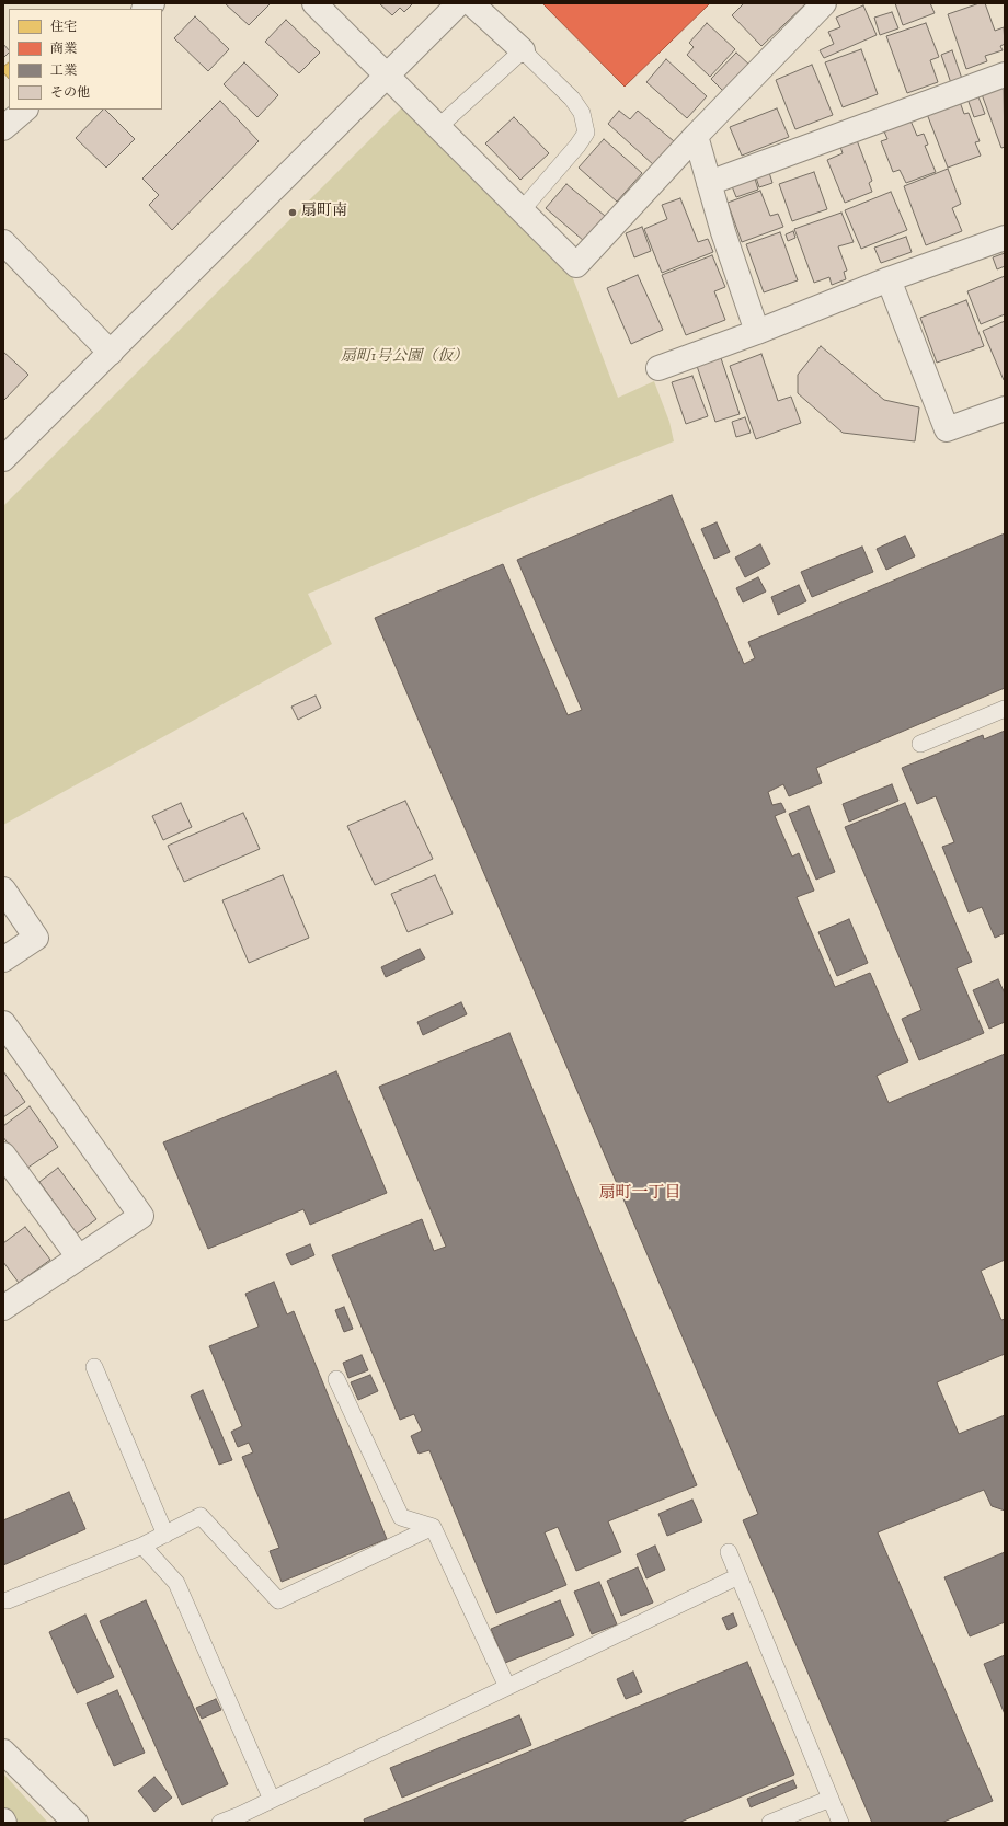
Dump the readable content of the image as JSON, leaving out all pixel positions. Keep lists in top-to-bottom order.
{
  "districts": ["扇町一丁目"],
  "parks": ["扇町1号公園（仮）"],
  "places": ["扇町南"],
  "legend": [
    "住宅",
    "商業",
    "工業",
    "その他"
  ]
}
